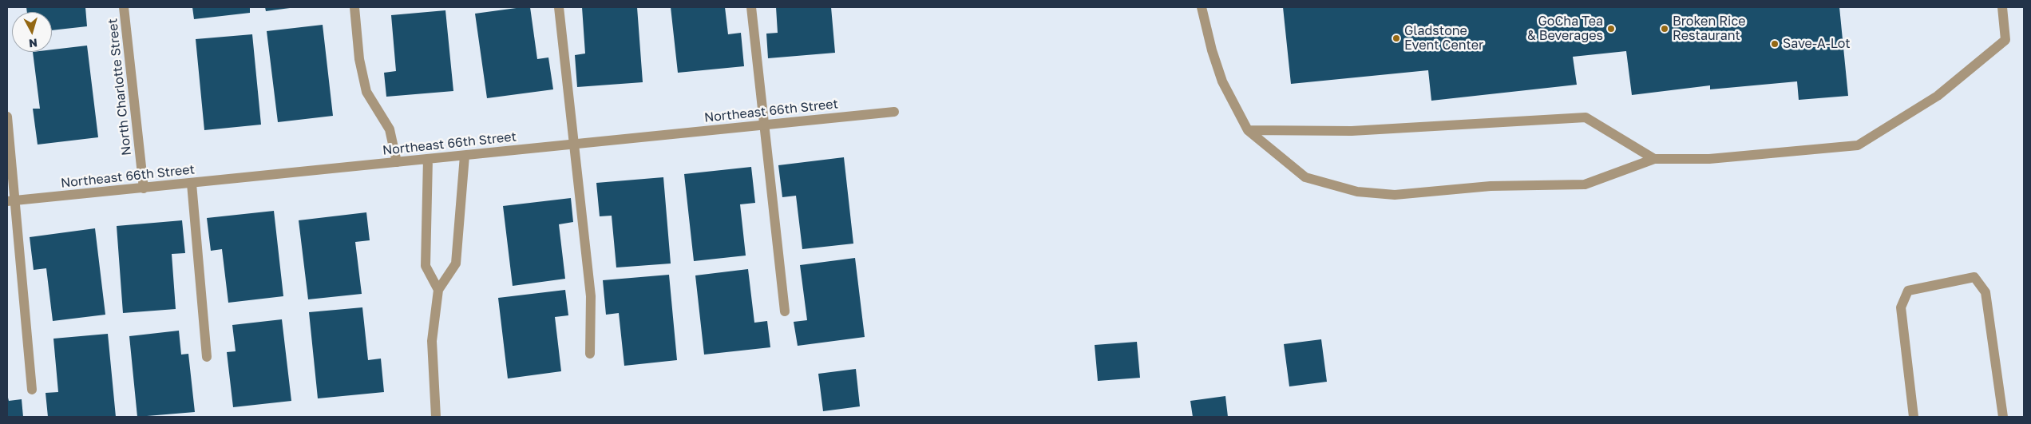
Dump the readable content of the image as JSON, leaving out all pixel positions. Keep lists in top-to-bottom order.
{
  "streets": {
    "street": ["North Charlotte Street", "Northeast 66th Street"]
  },
  "crossings": [
    ["North Charlotte Street", "Northeast 66th Street"]
  ],
  "places": [
    "GoCha Tea & Beverages",
    "Broken Rice Restaurant",
    "Gladstone Event Center",
    "Save-A-Lot"
  ],
  "north": "bottom"
}
